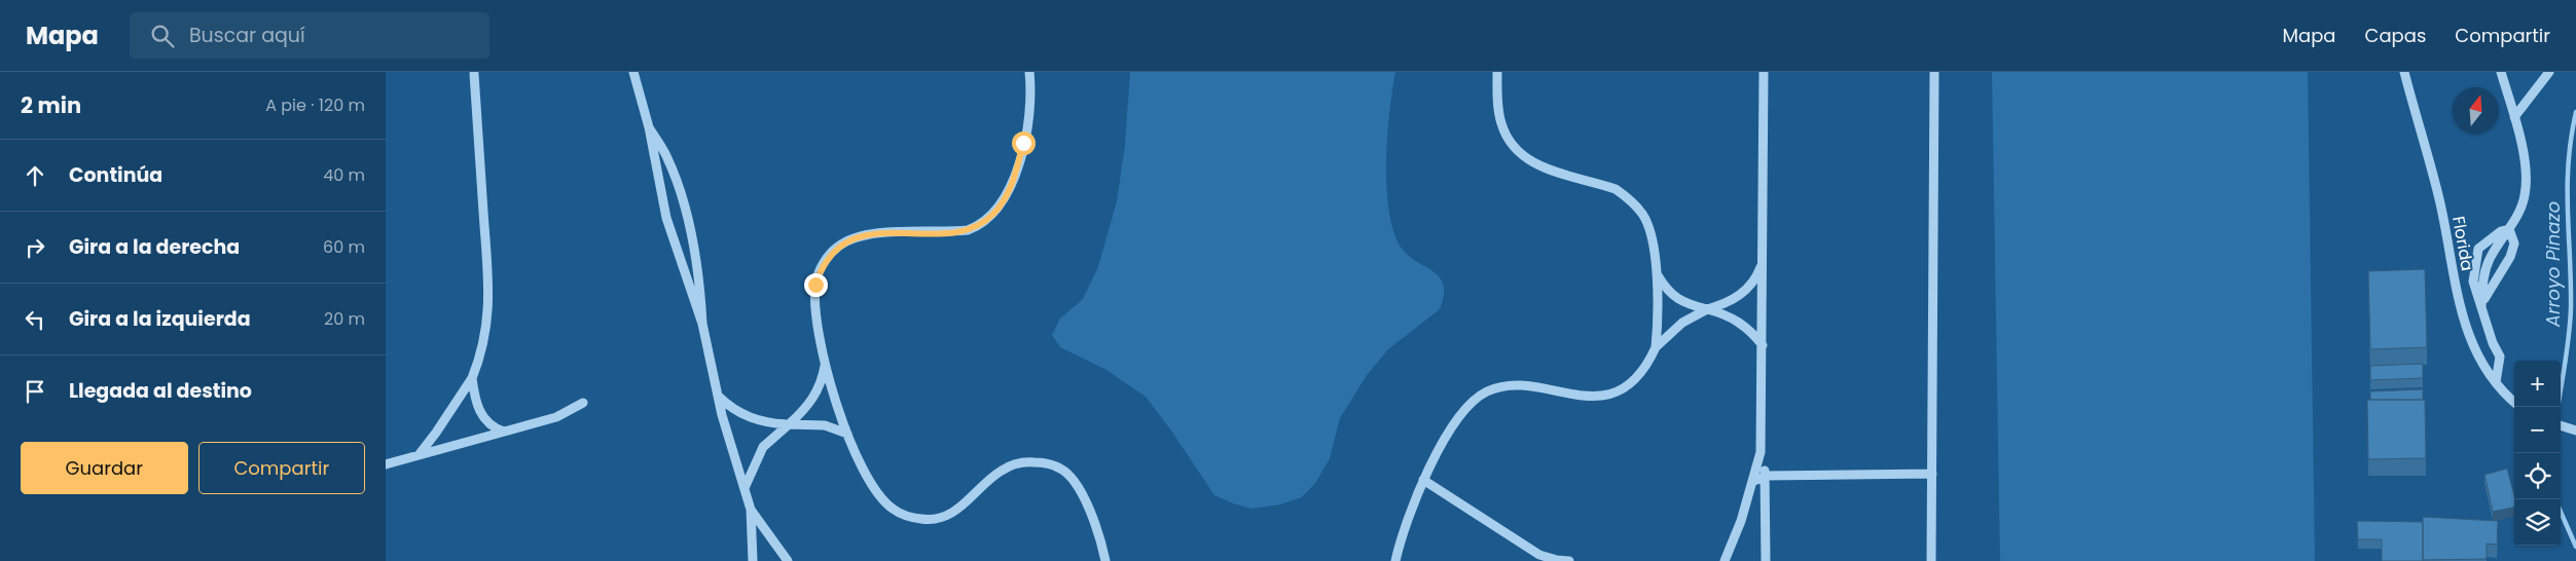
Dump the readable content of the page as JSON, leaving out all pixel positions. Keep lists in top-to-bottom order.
{
  "streets": {
    "street": ["Florida"]
  },
  "water": ["Arroyo Pinazo"],
  "north": "top",
  "page": {
    "header": "Mapa",
    "search": "Buscar aquí",
    "nav": ["Mapa", "Capas", "Compartir"],
    "heading": ["2 min", "A pie · 120 m"],
    "list": [
      ["Continúa", "40 m"],
      ["Gira a la derecha", "60 m"],
      ["Gira a la izquierda", "20 m"],
      "Llegada al destino"
    ],
    "map_buttons": ["+", "−"],
    "buttons": ["Guardar", "Compartir"]
  }
}
